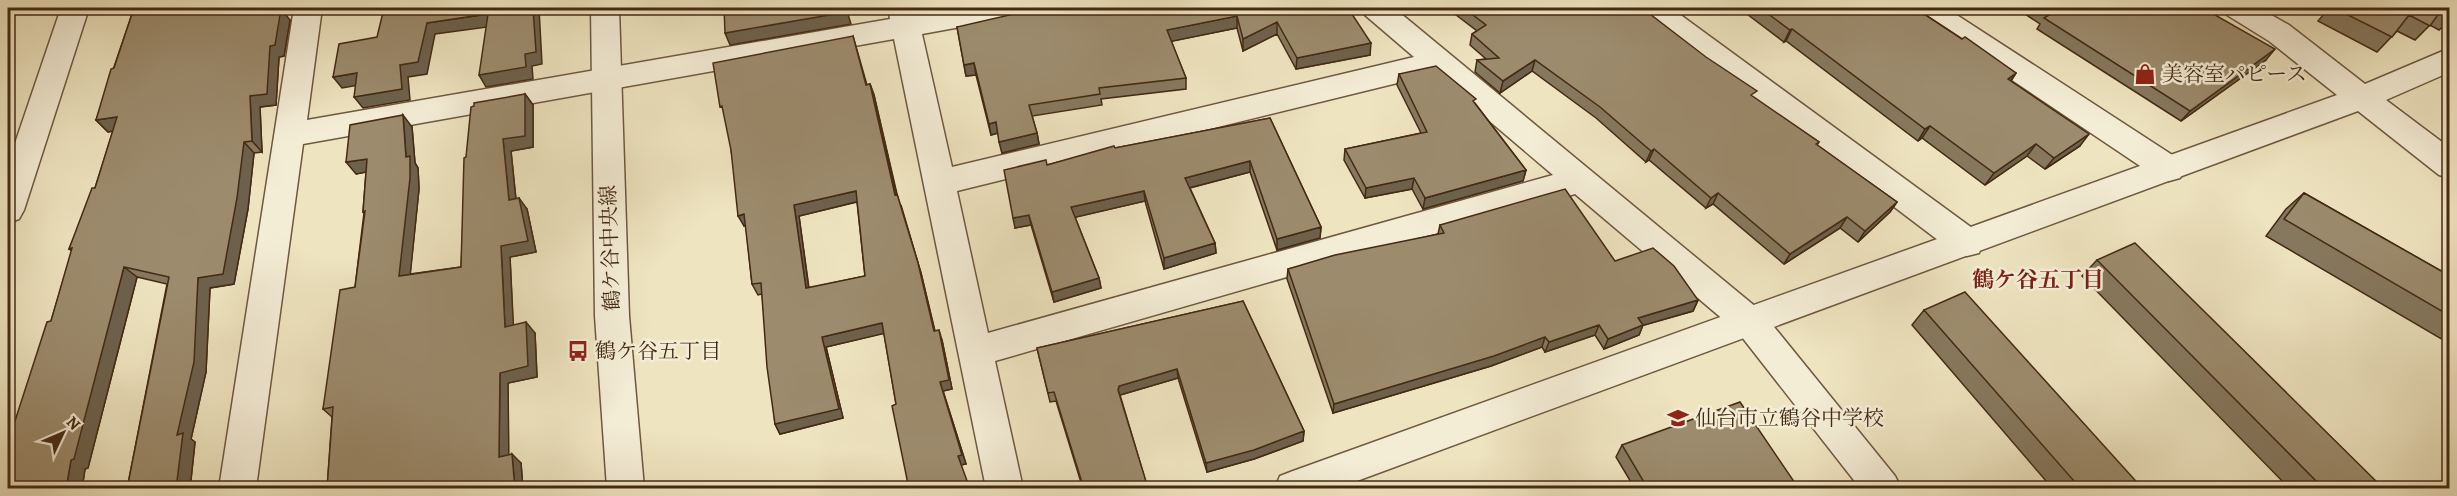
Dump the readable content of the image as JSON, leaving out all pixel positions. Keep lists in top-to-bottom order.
{
  "streets": {
    "street": ["鶴ケ谷中央線"]
  },
  "districts": ["鶴ケ谷五丁目"],
  "places": {
    "shop": ["美容室パピース"],
    "bus stop": ["鶴ケ谷五丁目"],
    "school or university": ["仙台市立鶴谷中学校"]
  },
  "north": "top right"
}
